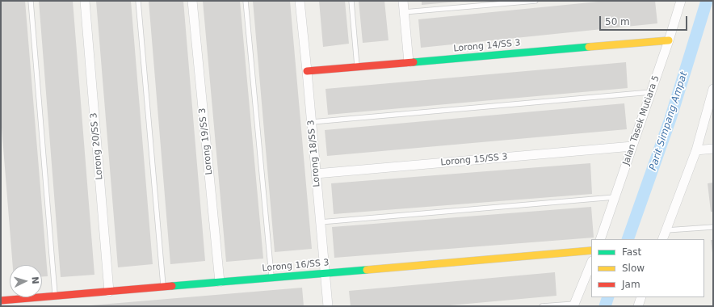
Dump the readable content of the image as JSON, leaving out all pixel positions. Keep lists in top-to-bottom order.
{
  "streets": {
    "street": [
      "Lorong 14/SS 3",
      "Jalan Tasek Mutiara 5",
      "Lorong 19/SS 3",
      "Lorong 20/SS 3",
      "Lorong 18/SS 3",
      "Lorong 15/SS 3",
      "Lorong 16/SS 3"
    ]
  },
  "crossings": [
    ["Lorong 14/SS 3", "Jalan Tasek Mutiara 5"],
    ["Lorong 14/SS 3", "Lorong 18/SS 3"],
    ["Jalan Tasek Mutiara 5", "Lorong 15/SS 3"],
    ["Lorong 19/SS 3", "Lorong 16/SS 3"],
    ["Lorong 20/SS 3", "Lorong 16/SS 3"],
    ["Lorong 18/SS 3", "Lorong 15/SS 3"],
    ["Lorong 18/SS 3", "Lorong 16/SS 3"]
  ],
  "water": ["Parit Simpang Ampat"],
  "legend": ["Fast", "Slow", "Jam"],
  "scale_bar": "50 m",
  "north": "right"
}
